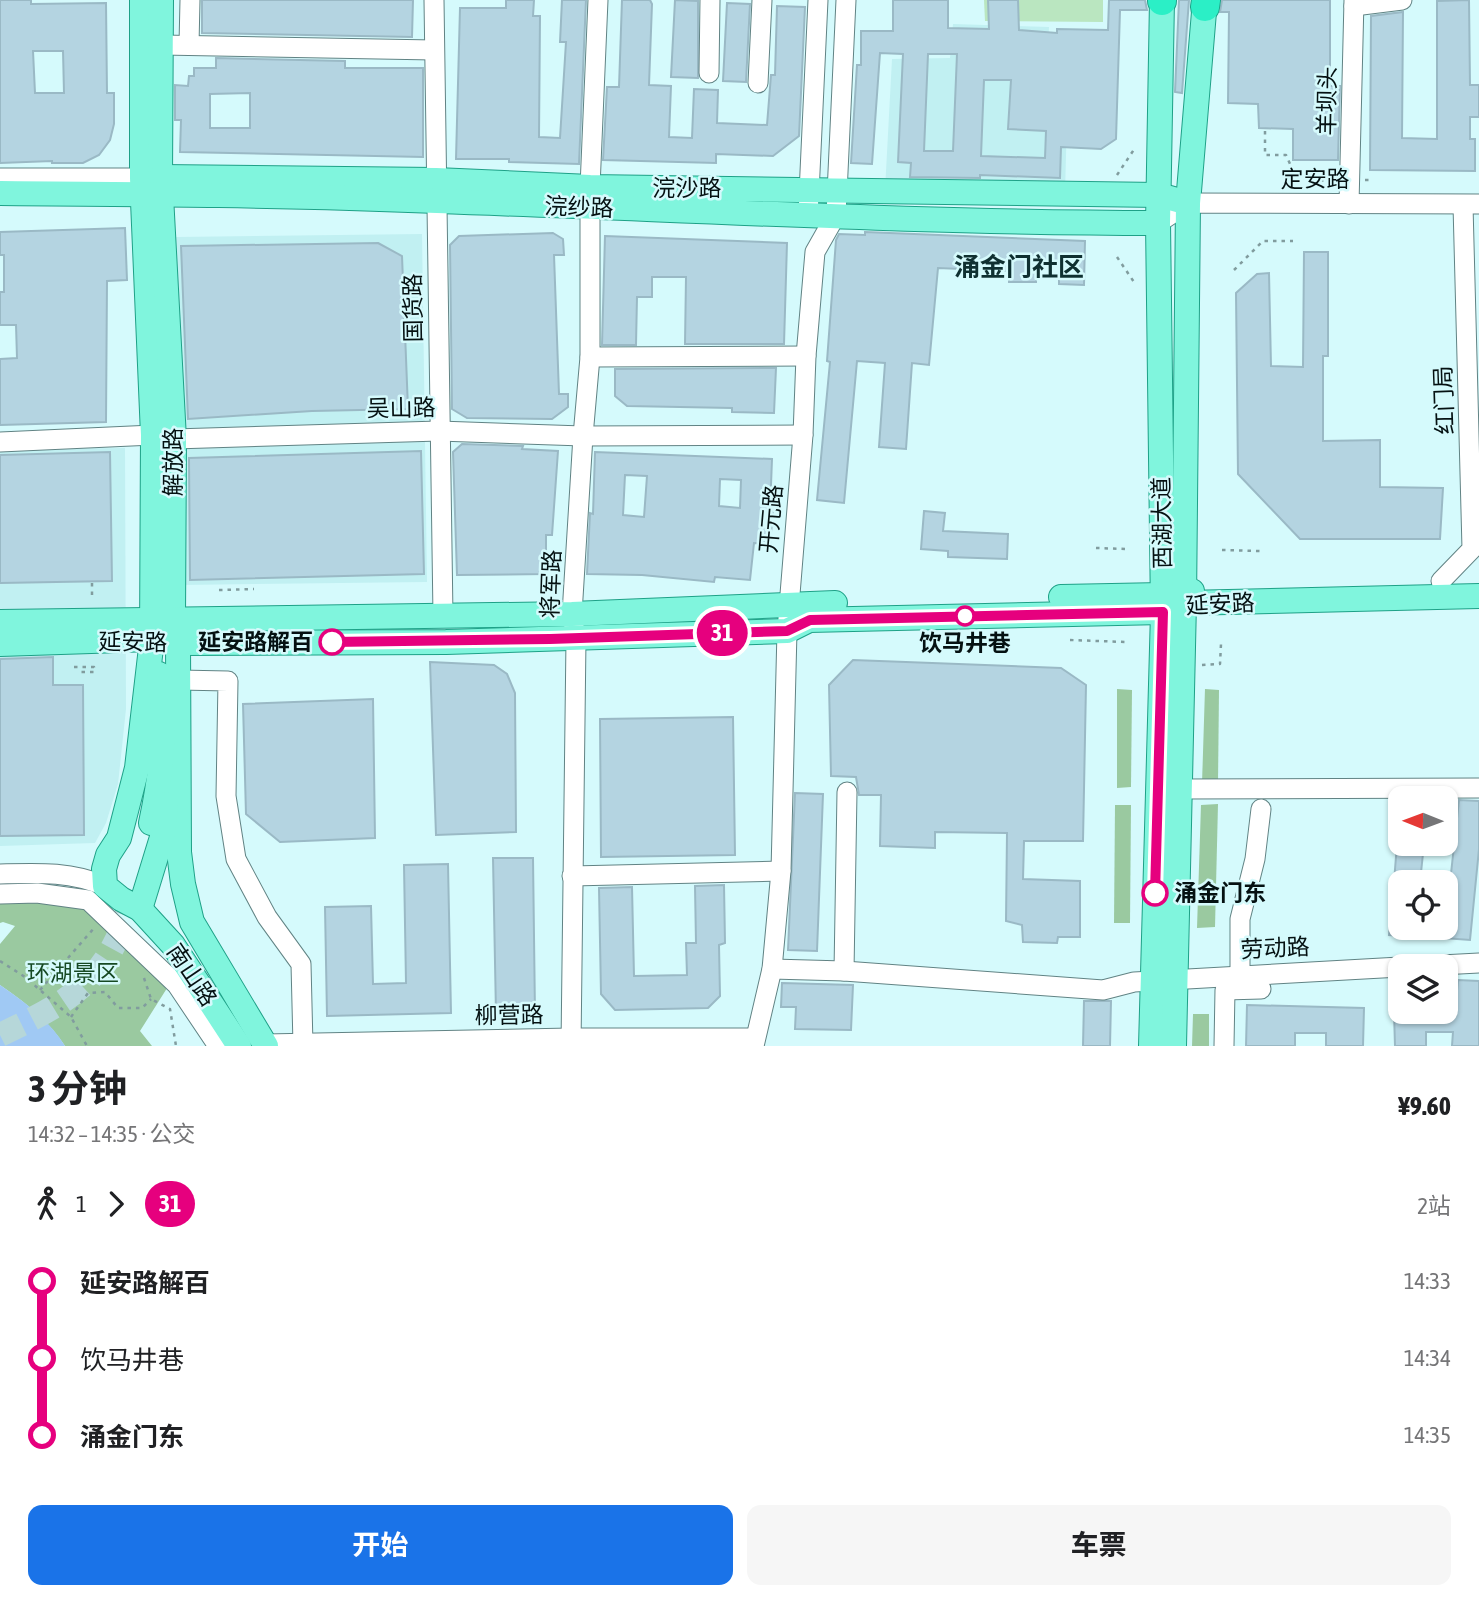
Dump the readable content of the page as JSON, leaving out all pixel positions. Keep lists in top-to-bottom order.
{
  "streets": {
    "main road": [
      "浣沙路",
      "浣纱路",
      "解放路",
      "西湖大道",
      "延安路",
      "南山路"
    ],
    "street": [
      "羊坝头",
      "定安路",
      "国货路",
      "红门局",
      "吴山路",
      "开元路",
      "将军路",
      "劳动路",
      "柳营路"
    ]
  },
  "crossings": [
    ["羊坝头", "定安路"],
    ["定安路", "浣沙路"],
    ["定安路", "红门局"],
    ["定安路", "西湖大道"],
    ["浣沙路", "浣纱路"],
    ["浣沙路", "国货路"],
    ["浣沙路", "开元路"],
    ["浣沙路", "西湖大道"],
    ["浣沙路", "将军路"],
    ["浣纱路", "开元路"],
    ["浣纱路", "西湖大道"],
    ["浣纱路", "将军路"],
    ["国货路", "吴山路"],
    ["国货路", "延安路"],
    ["红门局", "延安路"],
    ["吴山路", "解放路"],
    ["吴山路", "开元路"],
    ["吴山路", "将军路"],
    ["解放路", "延安路"],
    ["开元路", "延安路"],
    ["开元路", "劳动路"],
    ["开元路", "柳营路"],
    ["西湖大道", "延安路"],
    ["西湖大道", "劳动路"],
    ["将军路", "延安路"],
    ["将军路", "柳营路"],
    ["南山路", "柳营路"]
  ],
  "districts": ["涌金门社区"],
  "parks": ["环湖景区"],
  "places": ["饮马井巷", "延安路解百", "涌金门东"],
  "lines": ["bus line 31"],
  "north": "left",
  "page": {
    "on_map": "31",
    "heading": ["3 分钟", "14:32 – 14:35 · 公交", "¥9.60"],
    "legs": ["1", "31", "2站"],
    "list": [
      {
        "name": "延安路解百",
        "value": "14:33"
      },
      {
        "name": "饮马井巷",
        "value": "14:34"
      },
      {
        "name": "涌金门东",
        "value": "14:35"
      }
    ],
    "buttons": ["开始", "车票"]
  }
}
